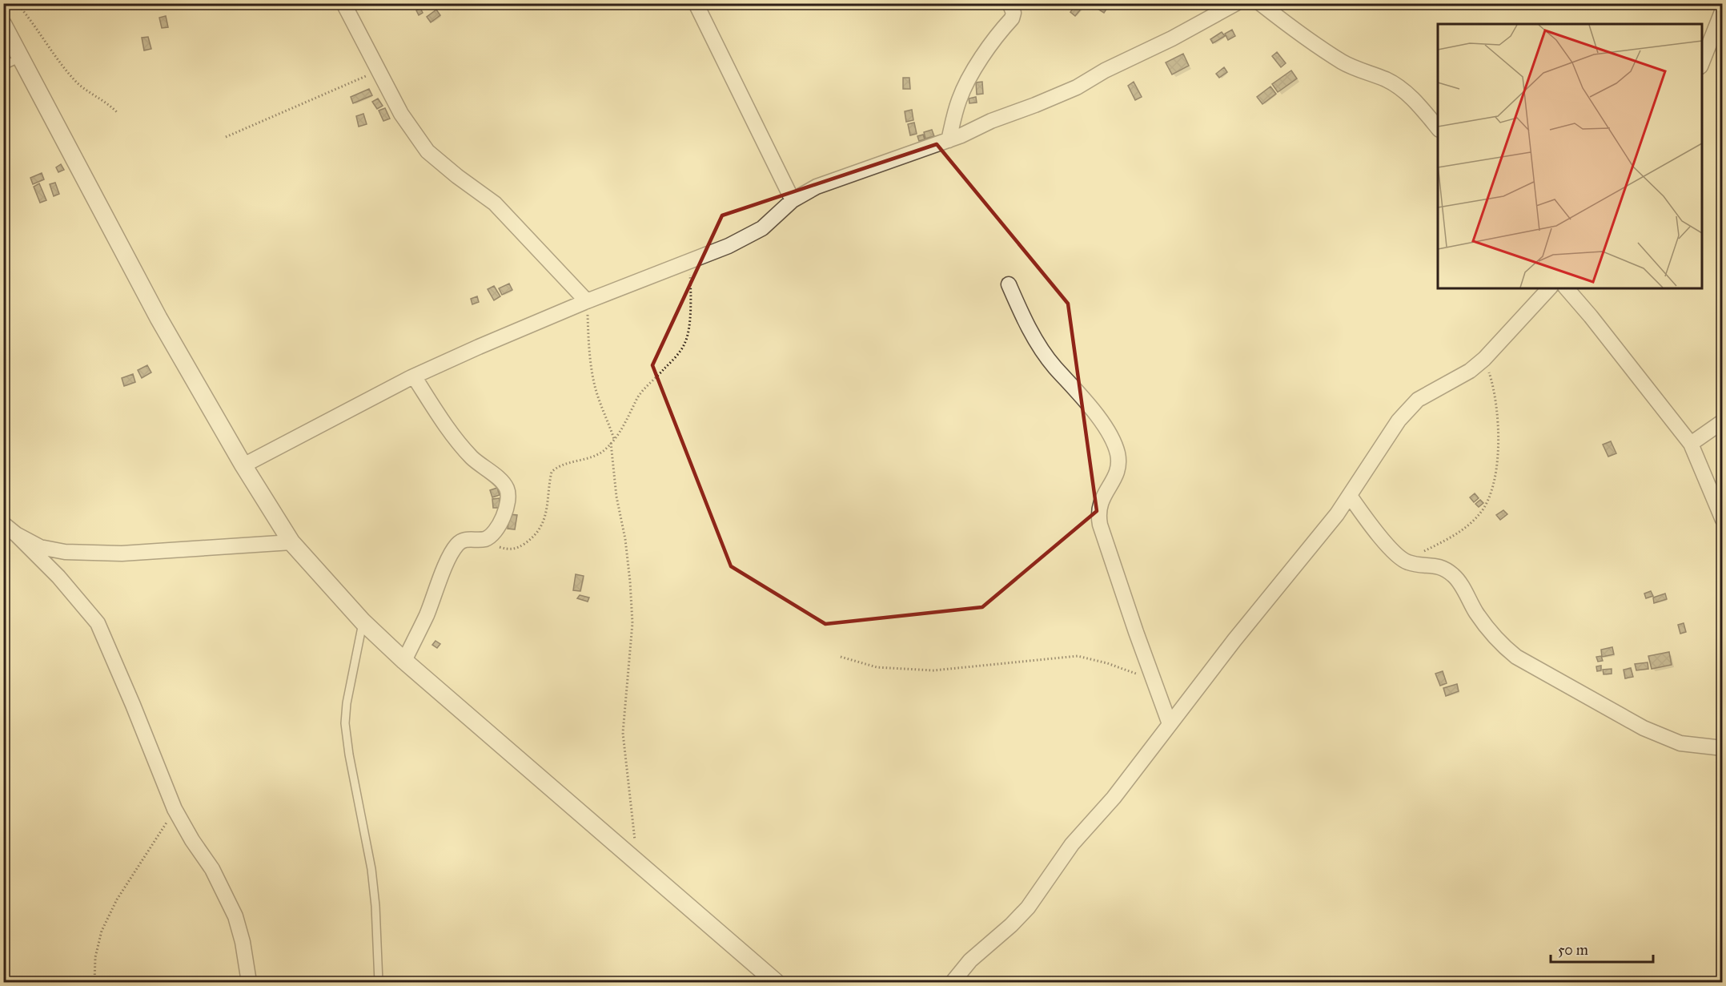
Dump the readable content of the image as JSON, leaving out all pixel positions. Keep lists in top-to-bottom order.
{
  "scale_bar": "50 m"
}
